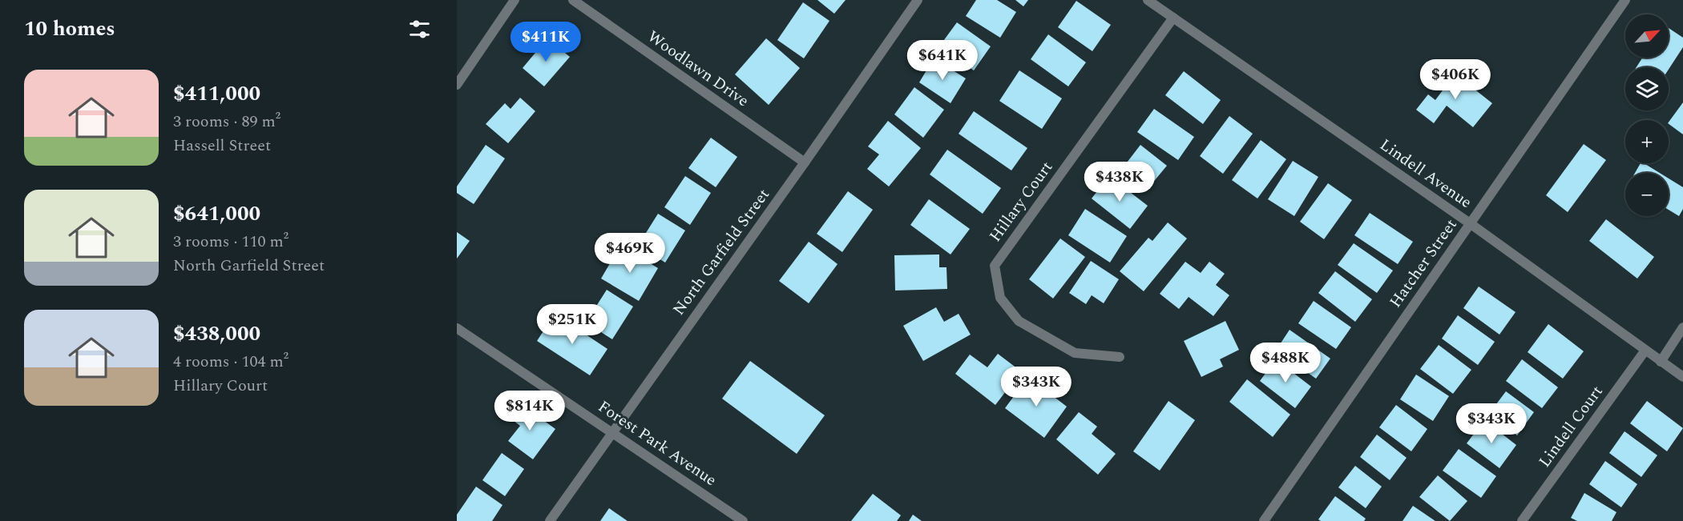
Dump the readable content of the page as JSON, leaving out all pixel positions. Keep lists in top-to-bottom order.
{
  "streets": {
    "street": [
      "Woodlawn Drive",
      "Lindell Avenue",
      "Hillary Court",
      "North Garfield Street",
      "Hatcher Street",
      "Lindell Court",
      "Forest Park Avenue"
    ]
  },
  "crossings": [
    ["Woodlawn Drive", "North Garfield Street"],
    ["Lindell Avenue", "Hillary Court"],
    ["Lindell Avenue", "Hatcher Street"],
    ["Lindell Avenue", "Lindell Court"],
    ["North Garfield Street", "Forest Park Avenue"]
  ],
  "north": "top right",
  "page": {
    "heading": "10 homes",
    "map_buttons": ["+", "−"],
    "price": [
      "$411K",
      "$641K",
      "$406K",
      "$438K",
      "$469K",
      "$251K",
      "$488K",
      "$343K",
      "$814K",
      "$343K"
    ],
    "list": [
      {
        "name": "$411,000",
        "note": "3 rooms · 89 m² · Hassell Street"
      },
      {
        "name": "$641,000",
        "note": "3 rooms · 110 m² · North Garfield Street"
      },
      {
        "name": "$438,000",
        "note": "4 rooms · 104 m² · Hillary Court"
      }
    ]
  }
}
